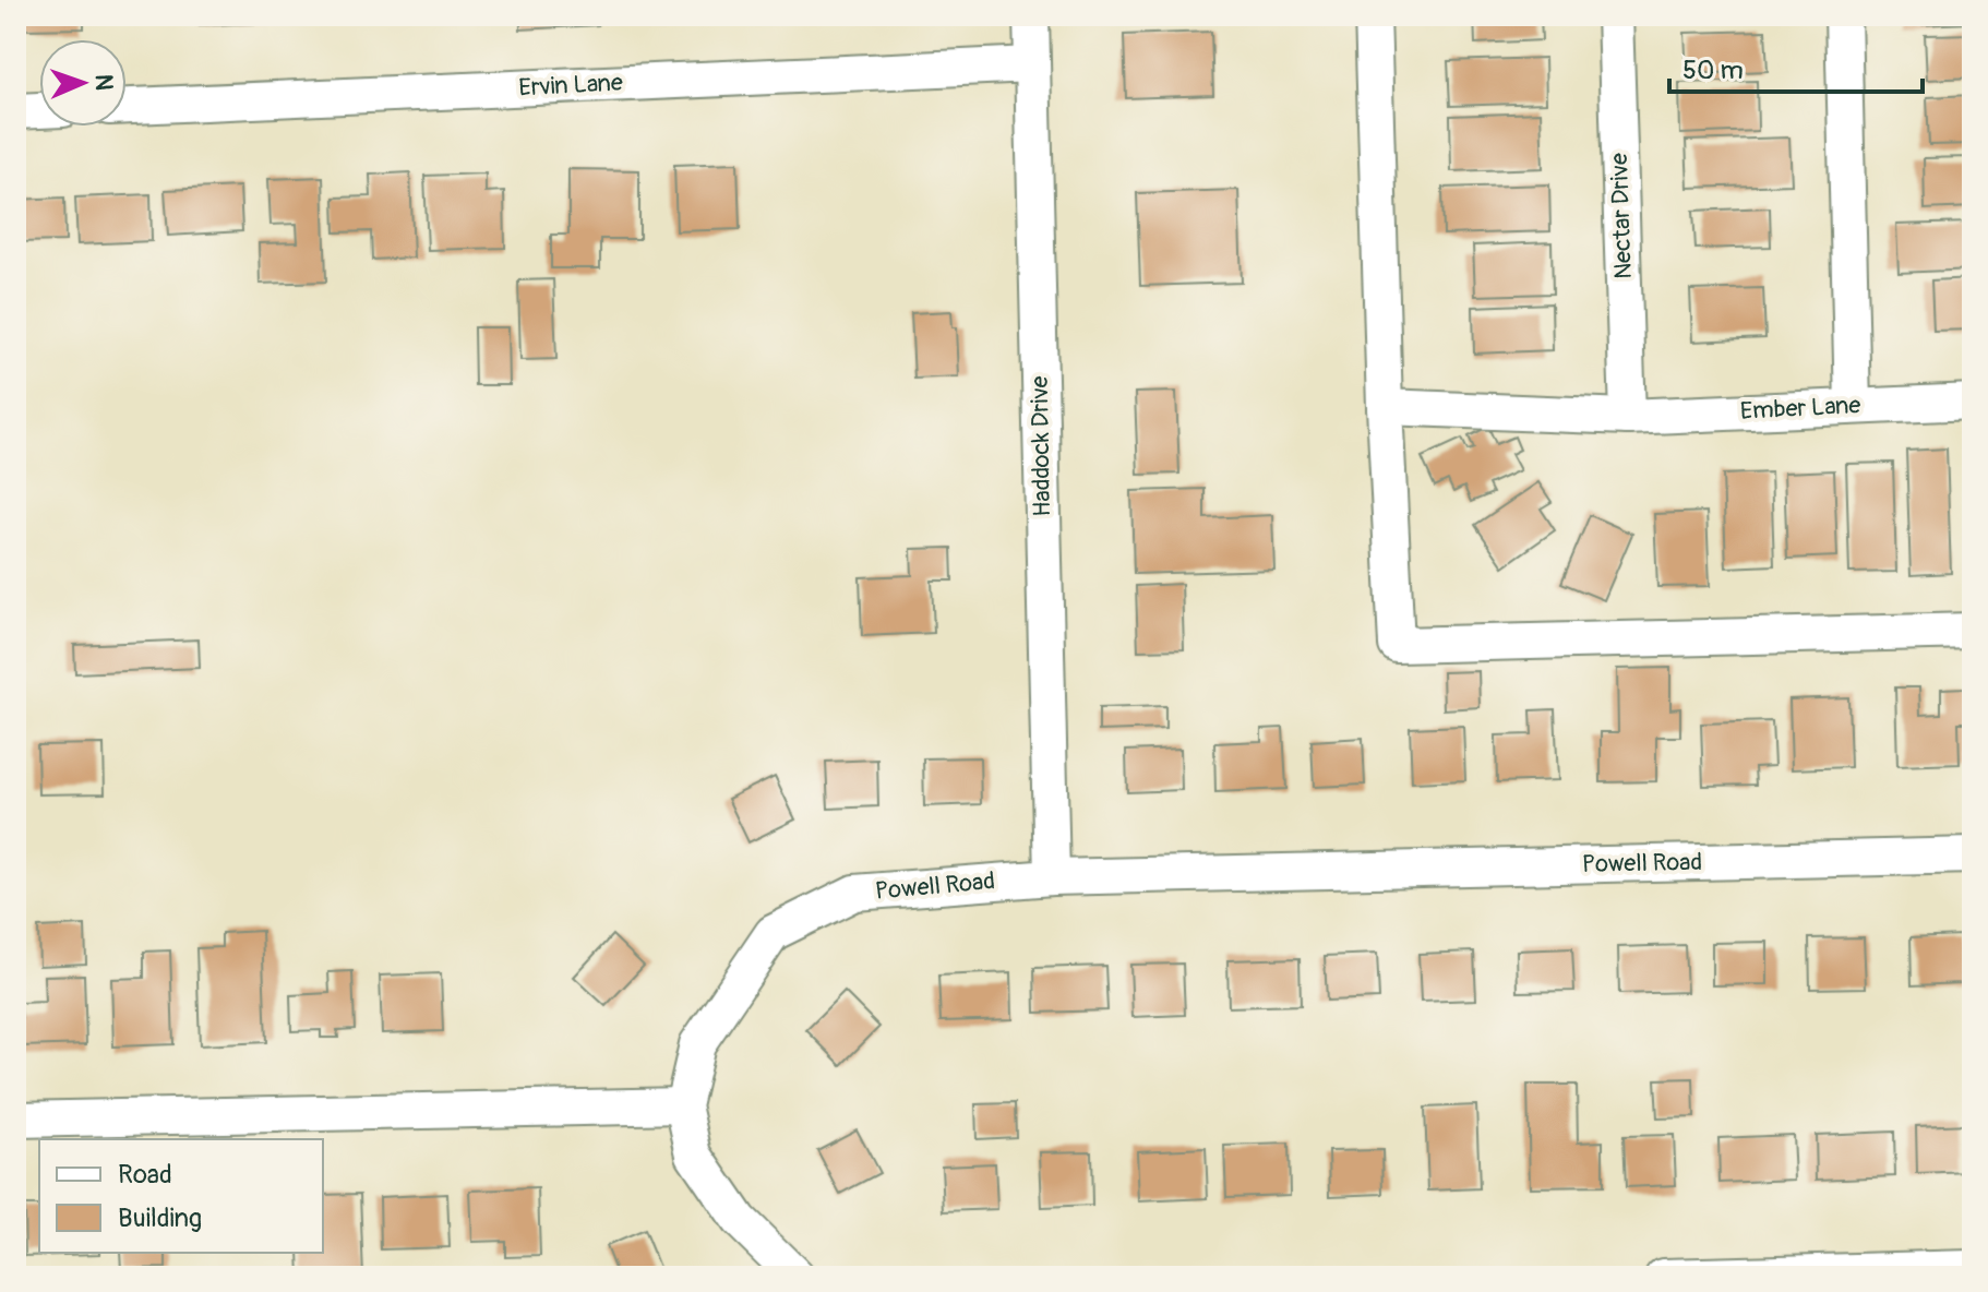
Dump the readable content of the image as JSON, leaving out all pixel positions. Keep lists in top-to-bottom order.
{
  "streets": {
    "street": [
      "Ervin Lane",
      "Nectar Drive",
      "Ember Lane",
      "Haddock Drive",
      "Powell Road"
    ]
  },
  "crossings": [
    ["Ervin Lane", "Haddock Drive"],
    ["Nectar Drive", "Ember Lane"],
    ["Haddock Drive", "Powell Road"]
  ],
  "legend": ["Road", "Building"],
  "scale_bar": "50 m",
  "north": "right"
}
